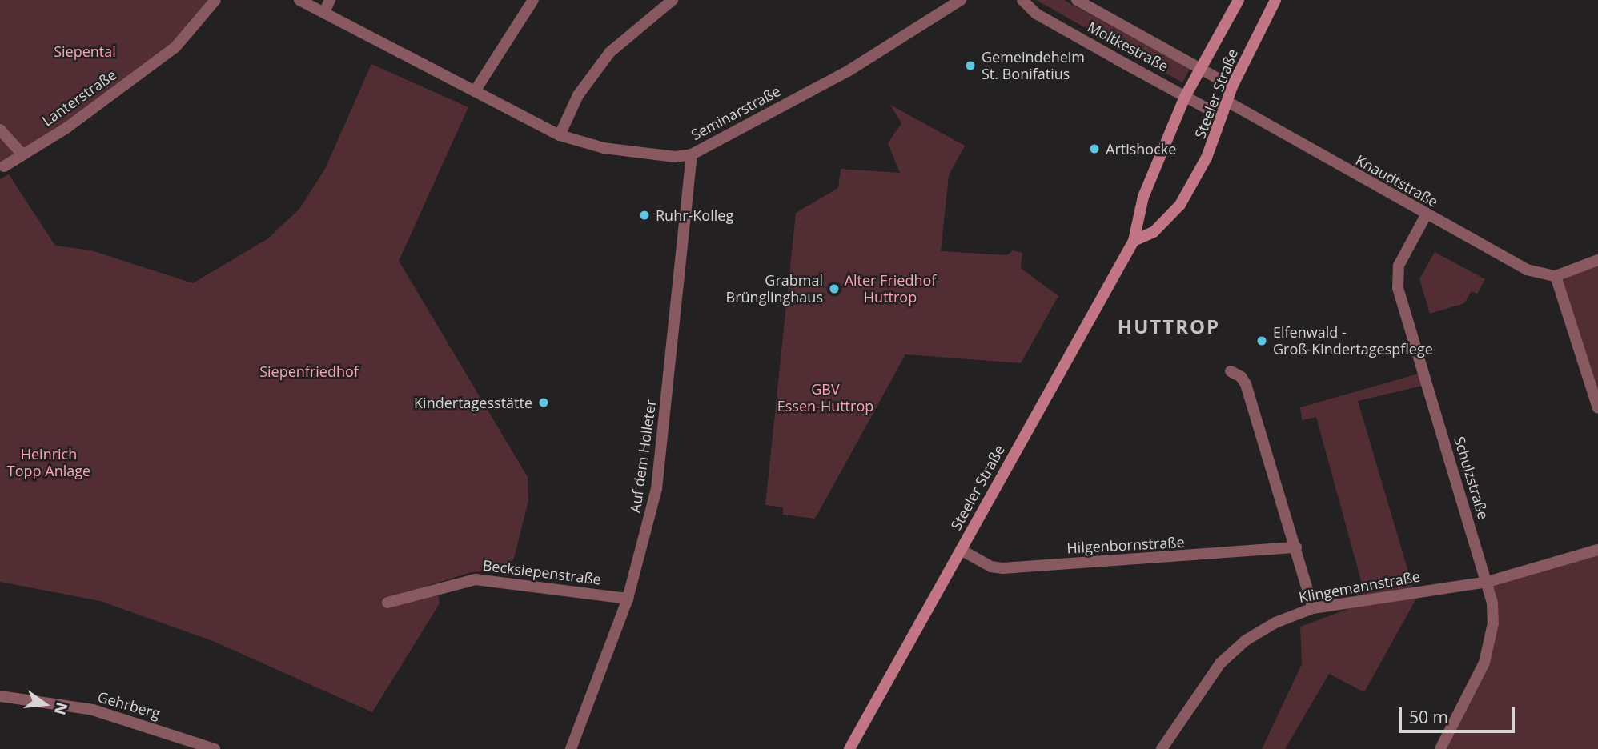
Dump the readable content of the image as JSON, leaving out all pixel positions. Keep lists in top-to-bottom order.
{
  "streets": {
    "main road": ["Steeler Straße"],
    "street": [
      "Moltkestraße",
      "Lanterstraße",
      "Seminarstraße",
      "Knaudtstraße",
      "Auf dem Holleter",
      "Schulzstraße",
      "Hilgenbornstraße",
      "Becksiepenstraße",
      "Klingemannstraße",
      "Gehrberg"
    ]
  },
  "crossings": [
    ["Moltkestraße", "Steeler Straße"],
    ["Moltkestraße", "Knaudtstraße"],
    ["Steeler Straße", "Knaudtstraße"],
    ["Steeler Straße", "Hilgenbornstraße"],
    ["Seminarstraße", "Auf dem Holleter"],
    ["Knaudtstraße", "Schulzstraße"],
    ["Auf dem Holleter", "Becksiepenstraße"],
    ["Schulzstraße", "Klingemannstraße"]
  ],
  "districts": ["HUTTROP"],
  "parks": [
    "Siepental",
    "Alter Friedhof Huttrop",
    "Siepenfriedhof",
    "GBV Essen-Huttrop",
    "Heinrich Topp Anlage"
  ],
  "places": [
    "Gemeindeheim St. Bonifatius",
    "Artishocke",
    "Ruhr-Kolleg",
    "Grabmal Brünglinghaus",
    "Elfenwald - Groß-Kindertagespflege",
    "Kindertagesstätte"
  ],
  "scale_bar": "50 m",
  "north": "right"
}
